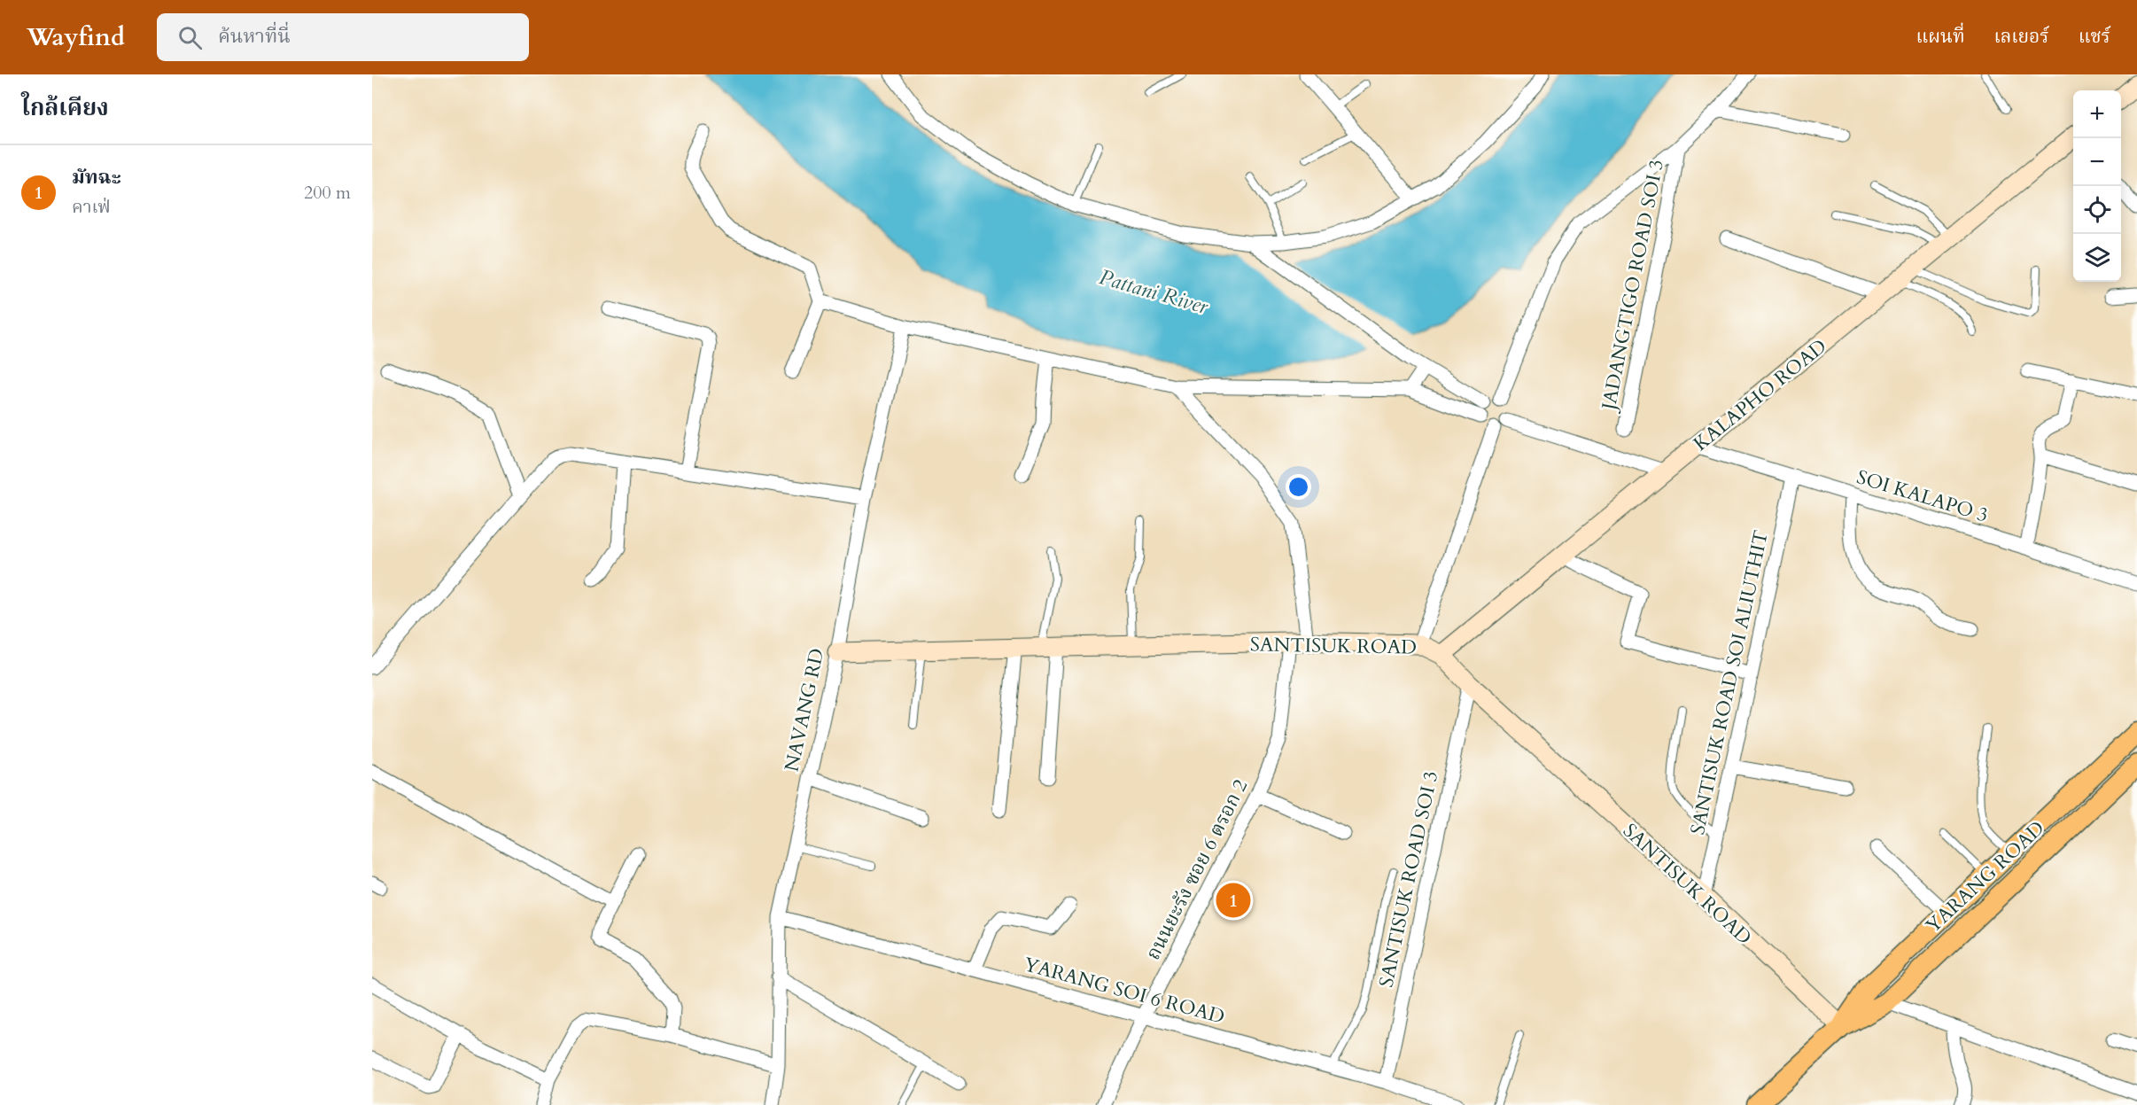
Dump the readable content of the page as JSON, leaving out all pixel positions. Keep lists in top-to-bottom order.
{
  "streets": {
    "main road": ["YARANG ROAD"],
    "street": [
      "JADANGTIGO ROAD SOI 3",
      "KALAPHO ROAD",
      "SOI KALAPO 3",
      "SANTISUK ROAD",
      "SANTISUK ROAD SOI ALIUTHIT",
      "NAVANG RD",
      "ถนนยะรัง ซอย 6 ตรอก 2",
      "SANTISUK ROAD SOI 3",
      "YARANG SOI 6 ROAD"
    ]
  },
  "crossings": [
    ["KALAPHO ROAD", "SOI KALAPO 3"],
    ["KALAPHO ROAD", "SANTISUK ROAD"],
    ["SOI KALAPO 3", "SANTISUK ROAD SOI ALIUTHIT"],
    ["SANTISUK ROAD", "SANTISUK ROAD SOI ALIUTHIT"],
    ["SANTISUK ROAD", "NAVANG RD"],
    ["SANTISUK ROAD", "ถนนยะรัง ซอย 6 ตรอก 2"],
    ["SANTISUK ROAD", "YARANG ROAD"],
    ["SANTISUK ROAD", "SANTISUK ROAD SOI 3"],
    ["NAVANG RD", "YARANG SOI 6 ROAD"],
    ["ถนนยะรัง ซอย 6 ตรอก 2", "YARANG SOI 6 ROAD"],
    ["SANTISUK ROAD SOI 3", "YARANG SOI 6 ROAD"]
  ],
  "water": ["Pattani River"],
  "page": {
    "header": "Wayfind",
    "search": "ค้นหาที่นี่",
    "nav": ["แผนที่", "เลเยอร์", "แชร์"],
    "heading": "ใกล้เคียง",
    "map_buttons": ["+", "−"],
    "list": [
      {
        "mark": "1",
        "name": "มัทฉะ",
        "note": "คาเฟ่",
        "value": "200 m"
      }
    ],
    "pins": "1"
  }
}
